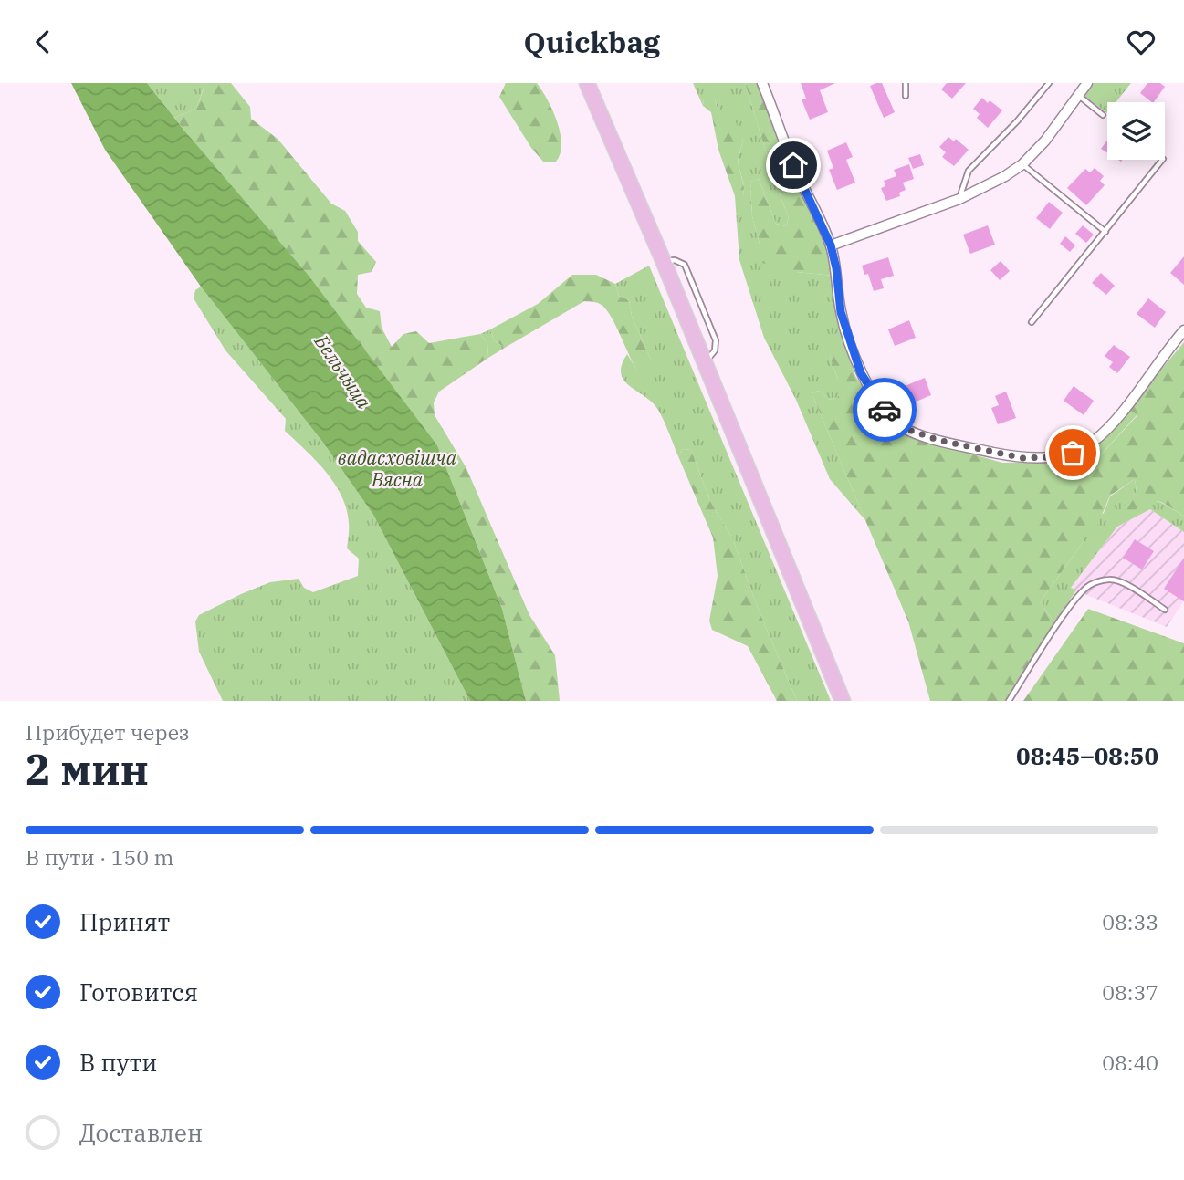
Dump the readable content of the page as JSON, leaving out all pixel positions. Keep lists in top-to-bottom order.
{
  "water": ["Бельчыца", "вадасховішча Вясна"],
  "page": {
    "header": "Quickbag",
    "heading": ["2 мин", "Прибудет через", "08:45–08:50"],
    "bar": "В пути · 150 m",
    "list": [
      ["Принят", "08:33"],
      ["Готовится", "08:37"],
      ["В пути", "08:40"],
      "Доставлен"
    ]
  }
}
